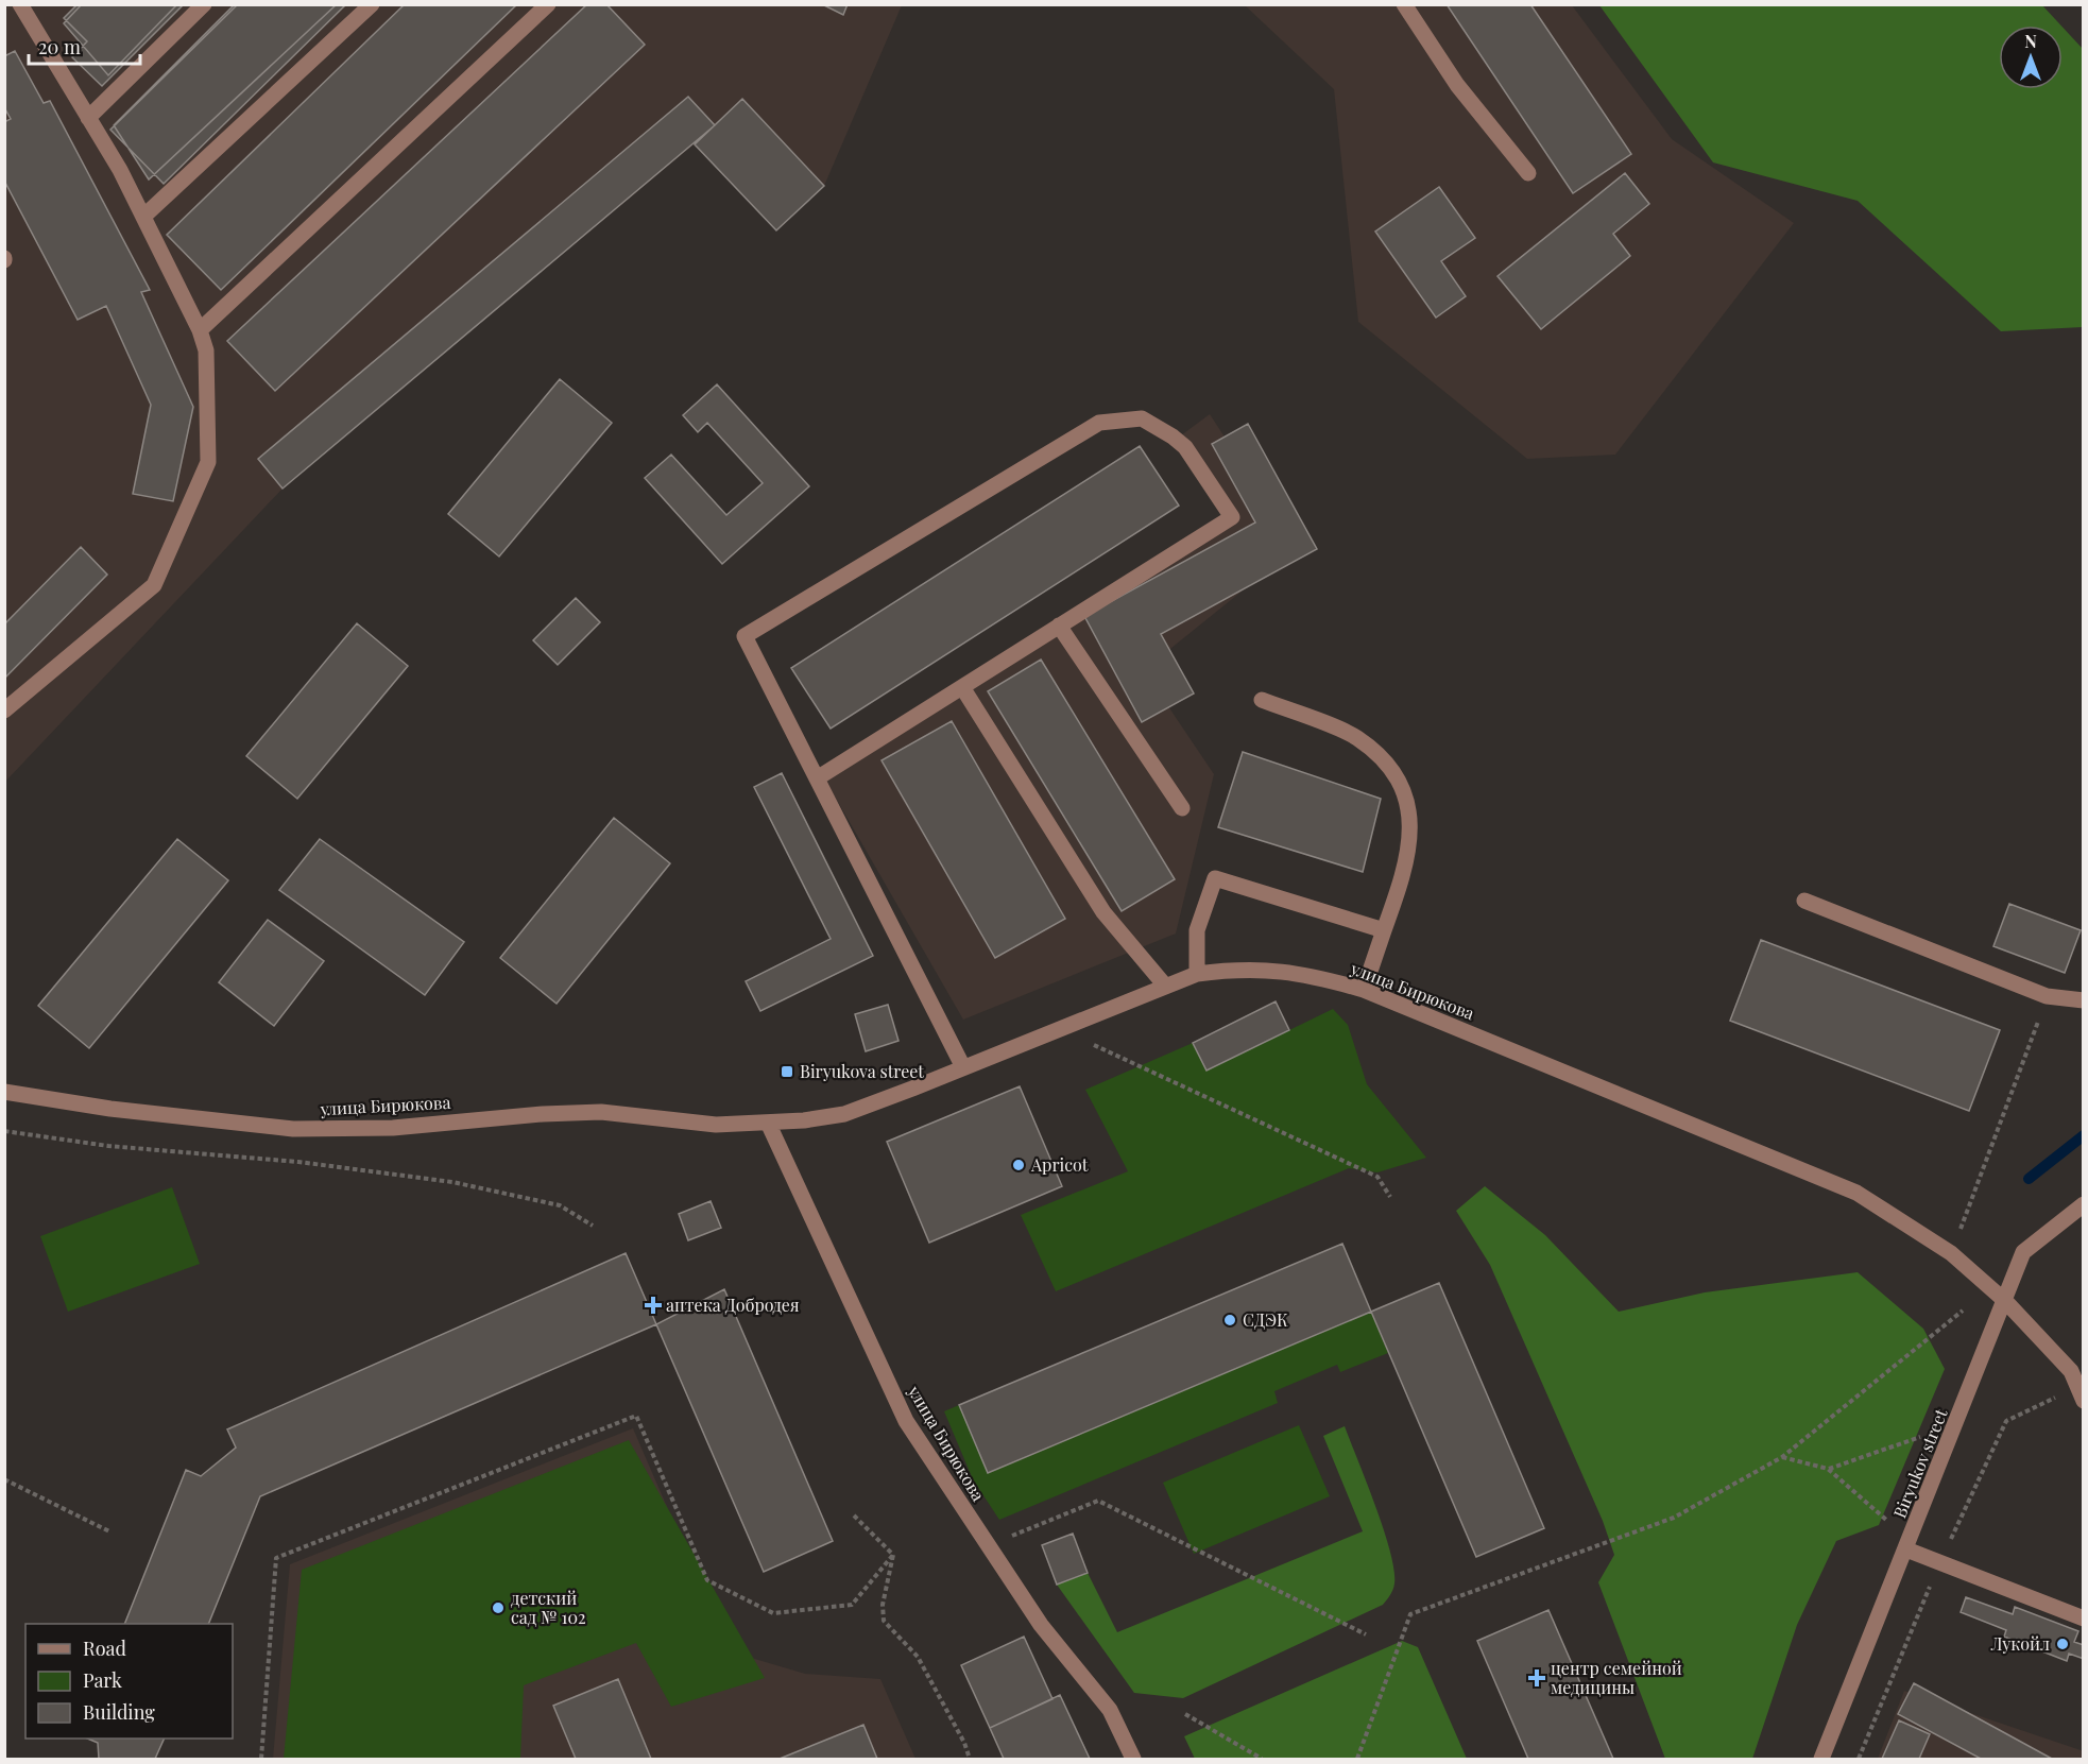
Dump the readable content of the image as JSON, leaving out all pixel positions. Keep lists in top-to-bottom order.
{
  "streets": {
    "street": ["улица Бирюкова", "Biryukov street"]
  },
  "crossings": [
    ["улица Бирюкова", "Biryukov street"]
  ],
  "places": {
    "transit": ["Biryukova street"],
    "other": [
      "Apricot",
      "СДЭК",
      "детский сад № 102",
      "Лукойл"
    ],
    "health": ["аптека Добродея", "центр семейной медицины"]
  },
  "legend": ["Road", "Park", "Building"],
  "scale_bar": "20 m",
  "north": "top"
}
